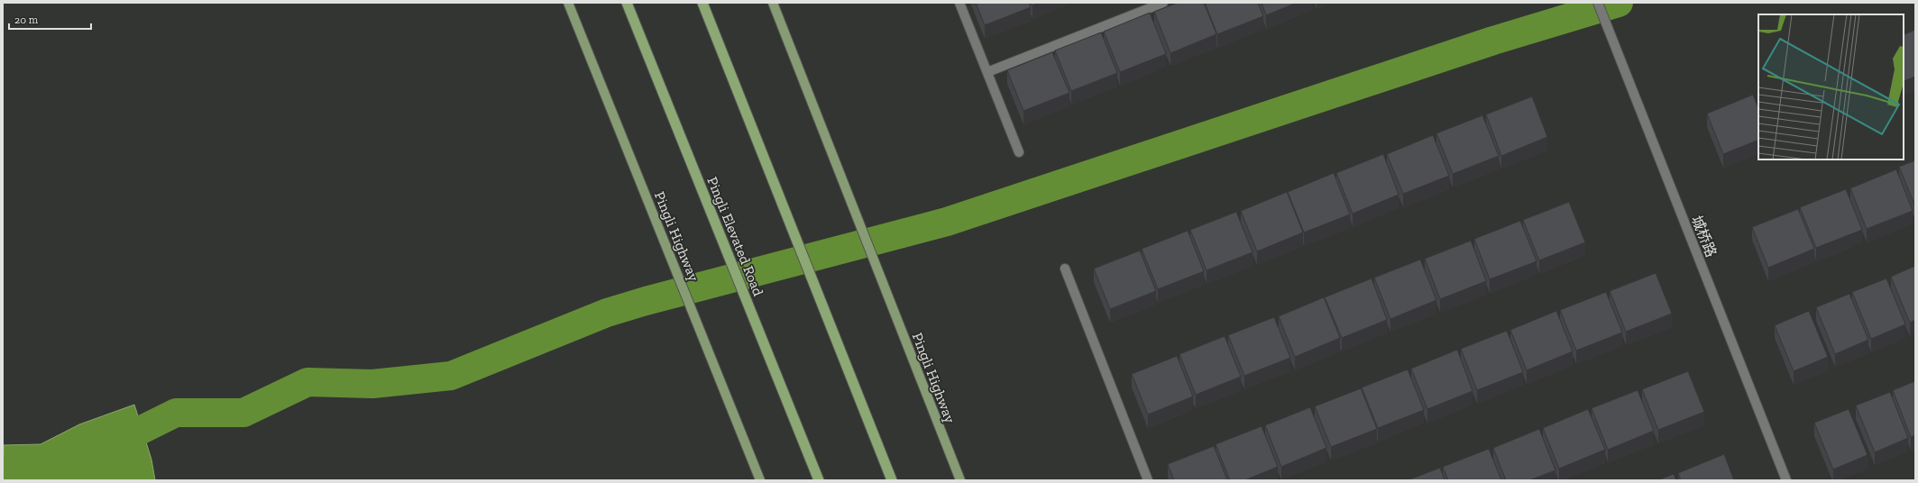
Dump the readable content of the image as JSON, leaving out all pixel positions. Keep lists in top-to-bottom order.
{
  "streets": {
    "highway": ["Pingli Elevated Road"],
    "main road": ["Pingli Highway"],
    "street": ["城桥路"]
  },
  "scale_bar": "20 m"
}
